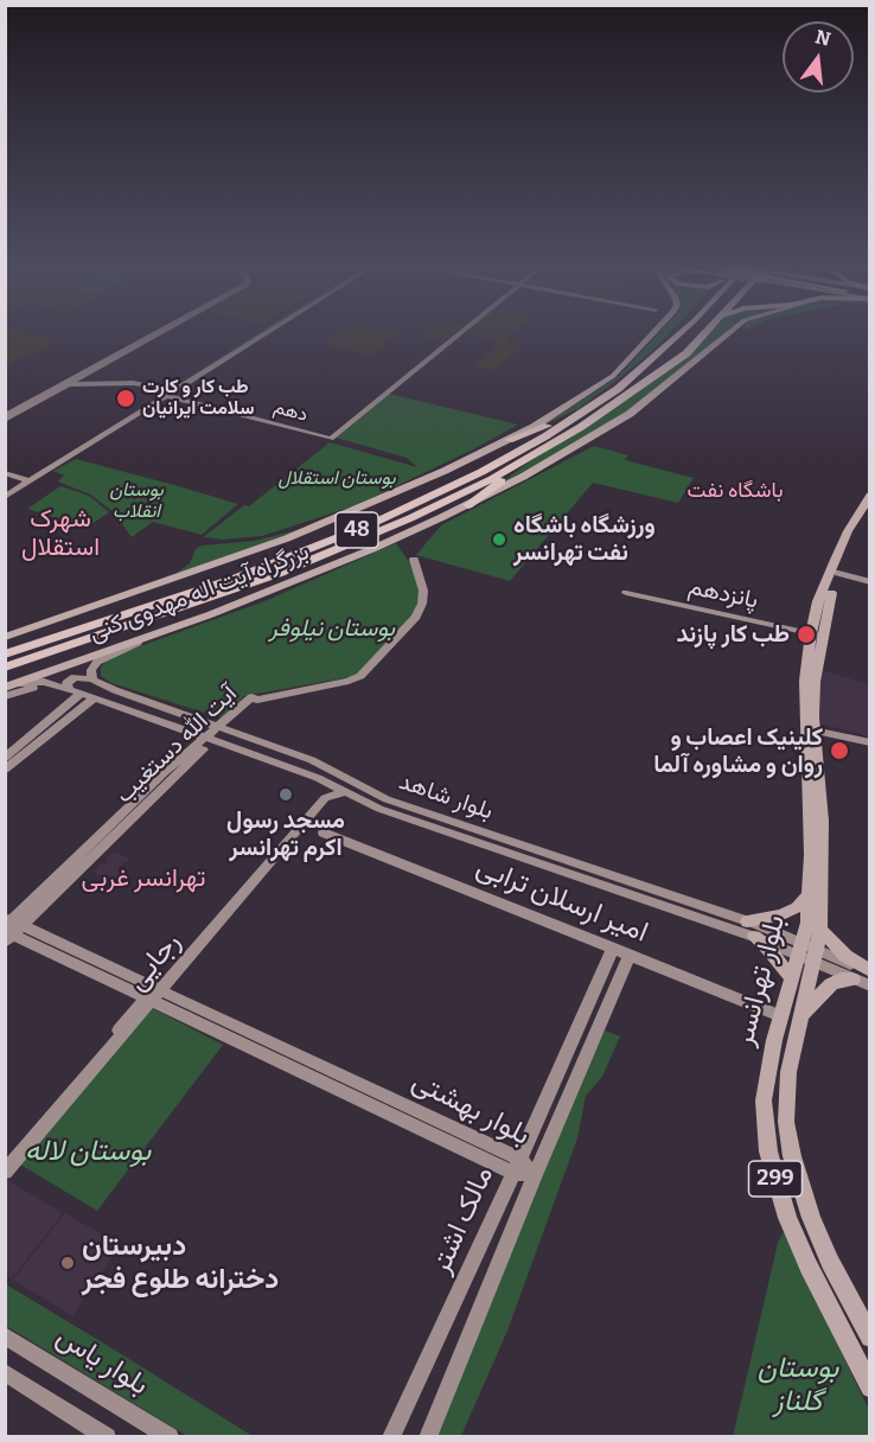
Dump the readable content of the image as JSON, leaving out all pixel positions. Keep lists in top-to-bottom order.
{
  "streets": {
    "highway": ["48", "بزرگراه آیت اله مهدوی کنی"],
    "main road": ["بلوار تهرانسر", "299"],
    "street": [
      "دهم",
      "پانزدهم",
      "آیت الله دستغیب",
      "بلوار شاهد",
      "امیر ارسلان ترابی",
      "رجایی",
      "بلوار بهشتی",
      "مالک اشتر",
      "بلوار یاس"
    ]
  },
  "crossings": [
    ["48", "بزرگراه آیت اله مهدوی کنی"],
    ["بزرگراه آیت اله مهدوی کنی", "بلوار شاهد"],
    ["پانزدهم", "بلوار تهرانسر"],
    ["آیت الله دستغیب", "بلوار شاهد"],
    ["آیت الله دستغیب", "بلوار بهشتی"],
    ["بلوار شاهد", "رجایی"],
    ["بلوار شاهد", "بلوار تهرانسر"],
    ["امیر ارسلان ترابی", "بلوار تهرانسر"],
    ["امیر ارسلان ترابی", "مالک اشتر"],
    ["رجایی", "بلوار بهشتی"],
    ["بلوار بهشتی", "مالک اشتر"]
  ],
  "districts": ["باشگاه نفت", "شهرک استقلال", "تهرانسر غربی"],
  "parks": [
    "بوستان استقلال",
    "بوستان انقلاب",
    "بوستان نیلوفر",
    "بوستان لاله",
    "بوستان گلناز"
  ],
  "places": [
    "طب کار و کارت سلامت ایرانیان",
    "ورزشگاه باشگاه نفت تهرانسر",
    "طب کار پازند",
    "کلینیک اعصاب و روان و مشاوره آلما",
    "مسجد رسول اکرم تهرانسر",
    "دبیرستان دخترانه طلوع فجر"
  ],
  "north": "top"
}
